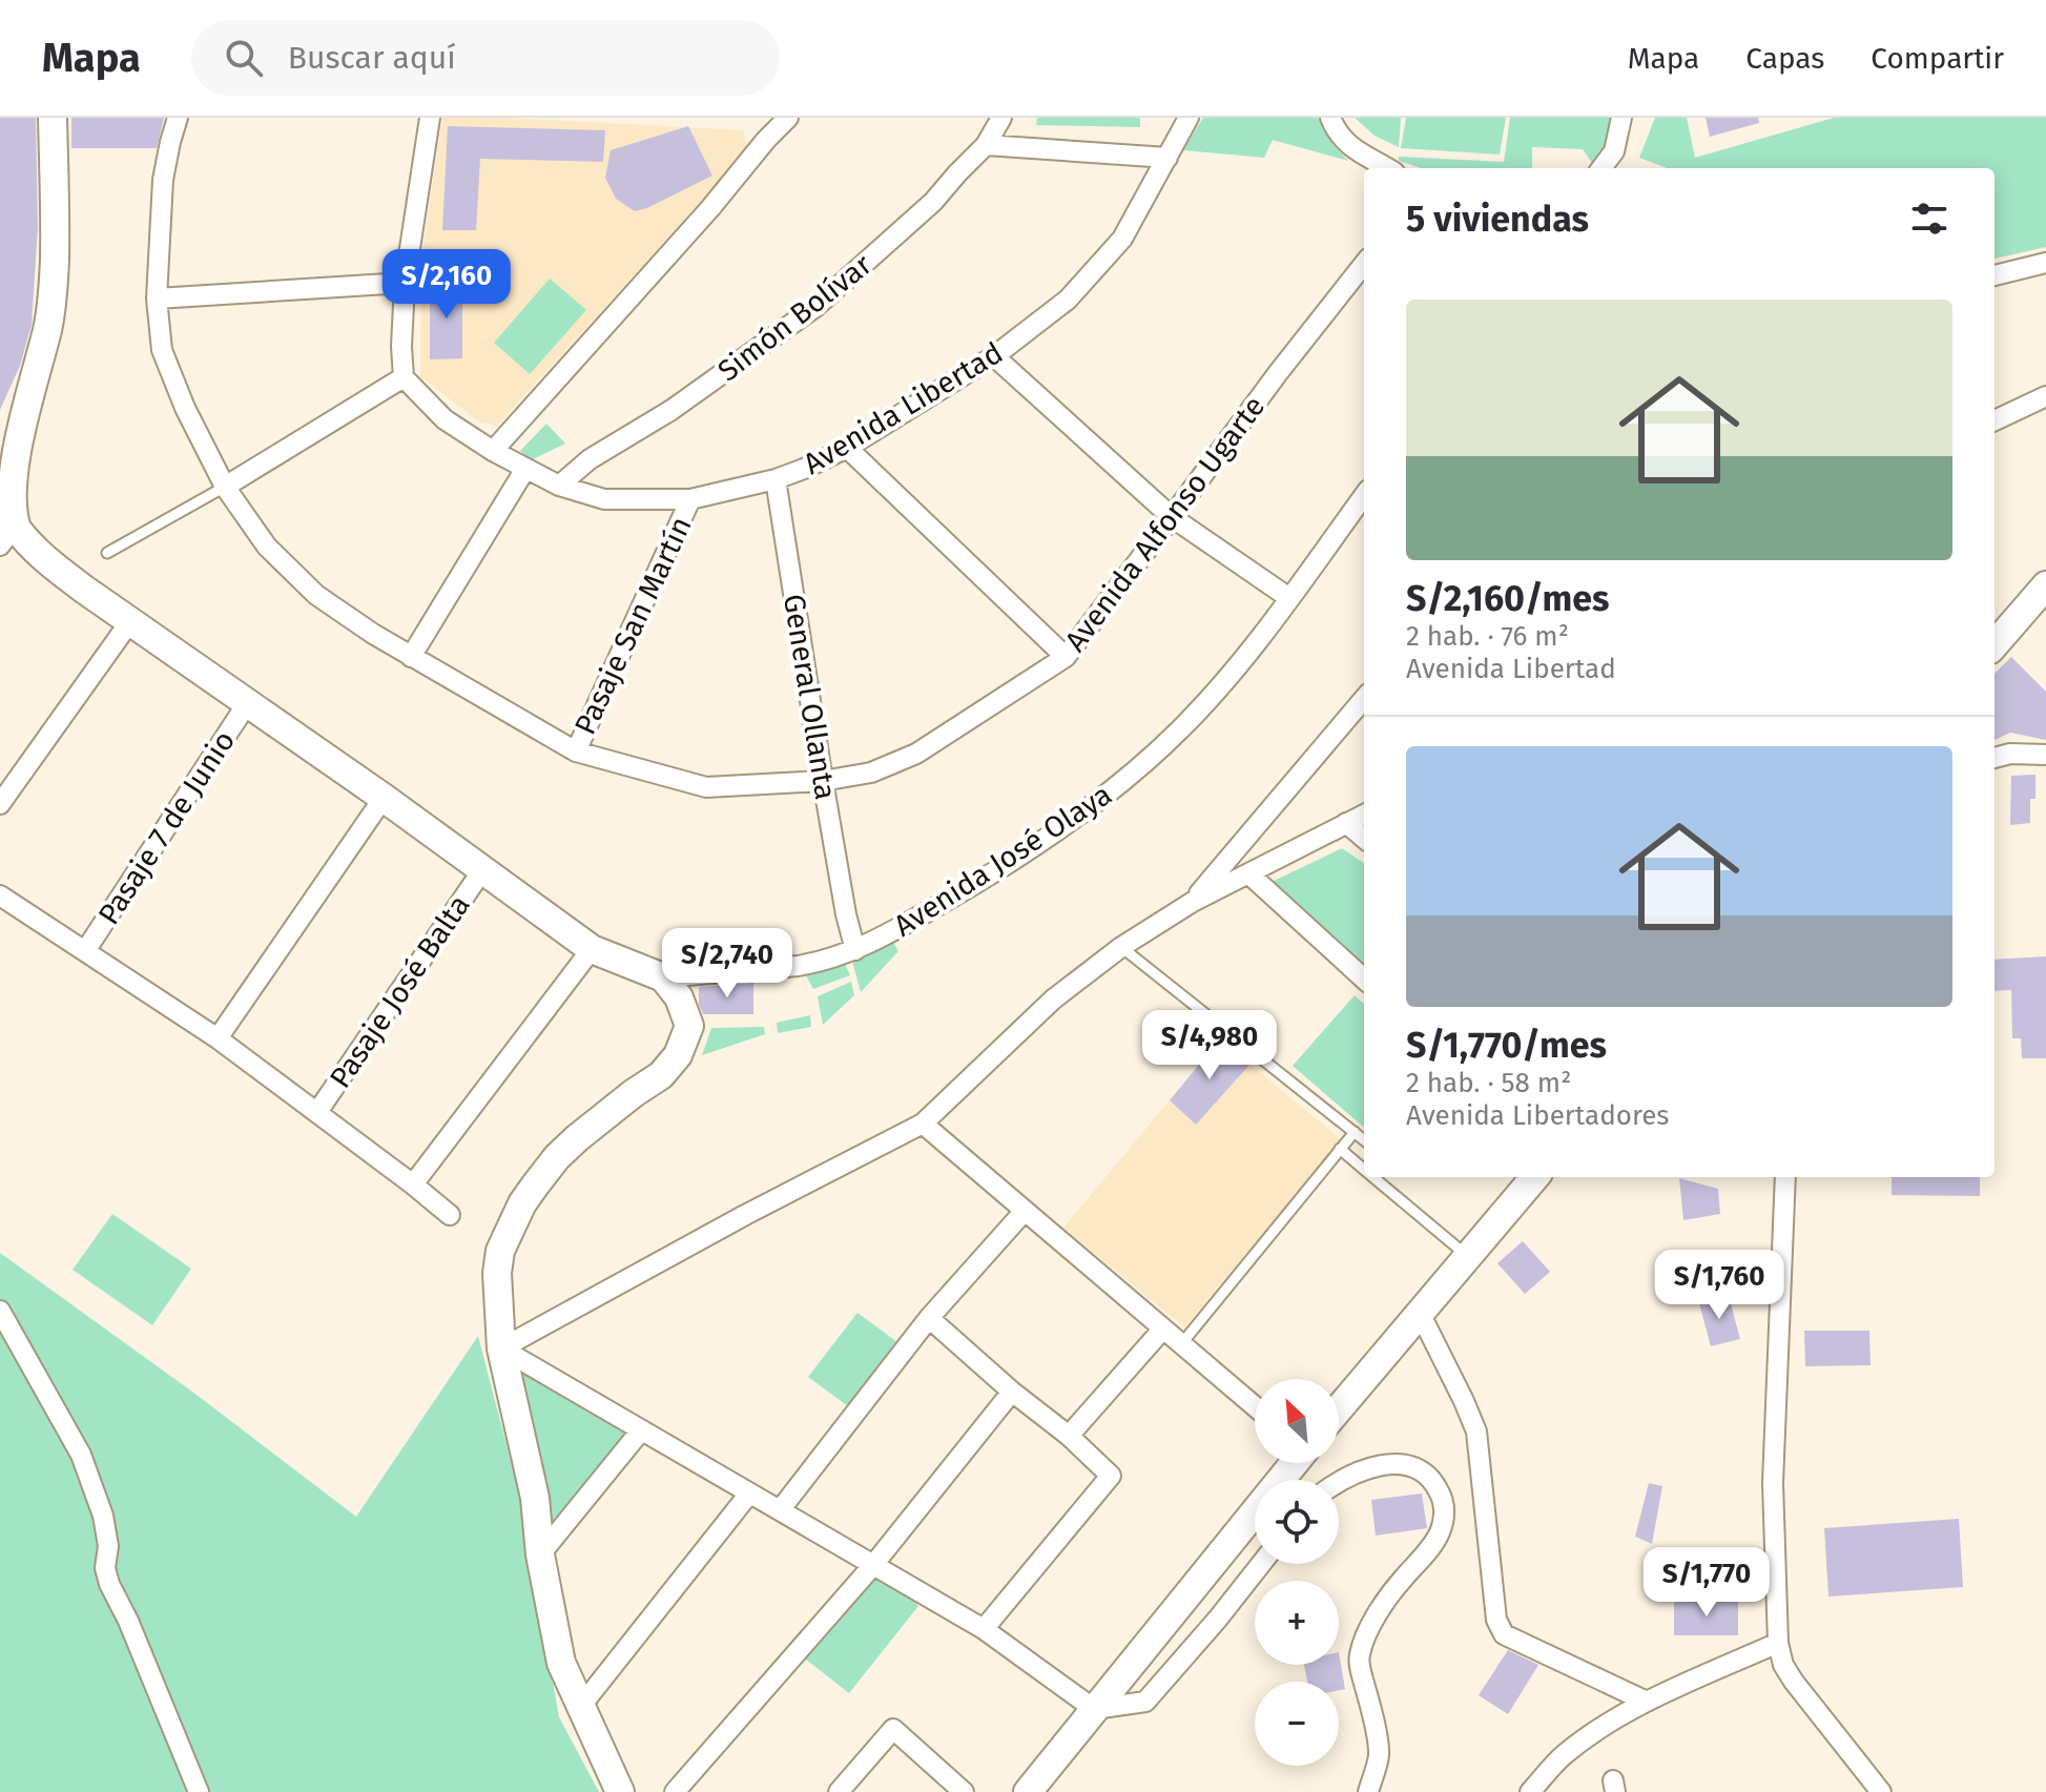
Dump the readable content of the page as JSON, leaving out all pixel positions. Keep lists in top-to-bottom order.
{
  "streets": {
    "street": [
      "Simón Bolívar",
      "Avenida Libertad",
      "Avenida Alfonso Ugarte",
      "Pasaje San Martín",
      "General Ollanta",
      "Pasaje 7 de Junio",
      "Avenida José Olaya",
      "Pasaje José Balta"
    ]
  },
  "crossings": [
    ["Simón Bolívar", "Avenida Libertad"],
    ["Avenida Libertad", "Pasaje San Martín"],
    ["Avenida Libertad", "General Ollanta"],
    ["Avenida Alfonso Ugarte", "Pasaje San Martín"],
    ["Avenida Alfonso Ugarte", "General Ollanta"],
    ["General Ollanta", "Avenida José Olaya"]
  ],
  "north": "top left",
  "page": {
    "header": "Mapa",
    "search": "Buscar aquí",
    "nav": ["Mapa", "Capas", "Compartir"],
    "heading": "5 viviendas",
    "price": [
      "S/2,160",
      "S/2,740",
      "S/4,980",
      "S/1,760",
      "S/1,770"
    ],
    "list": [
      {
        "name": "S/2,160/mes",
        "note": "2 hab. · 76 m² · Avenida Libertad"
      },
      {
        "name": "S/1,770/mes",
        "note": "2 hab. · 58 m² · Avenida Libertadores"
      }
    ],
    "map_buttons": ["+", "−"]
  }
}
